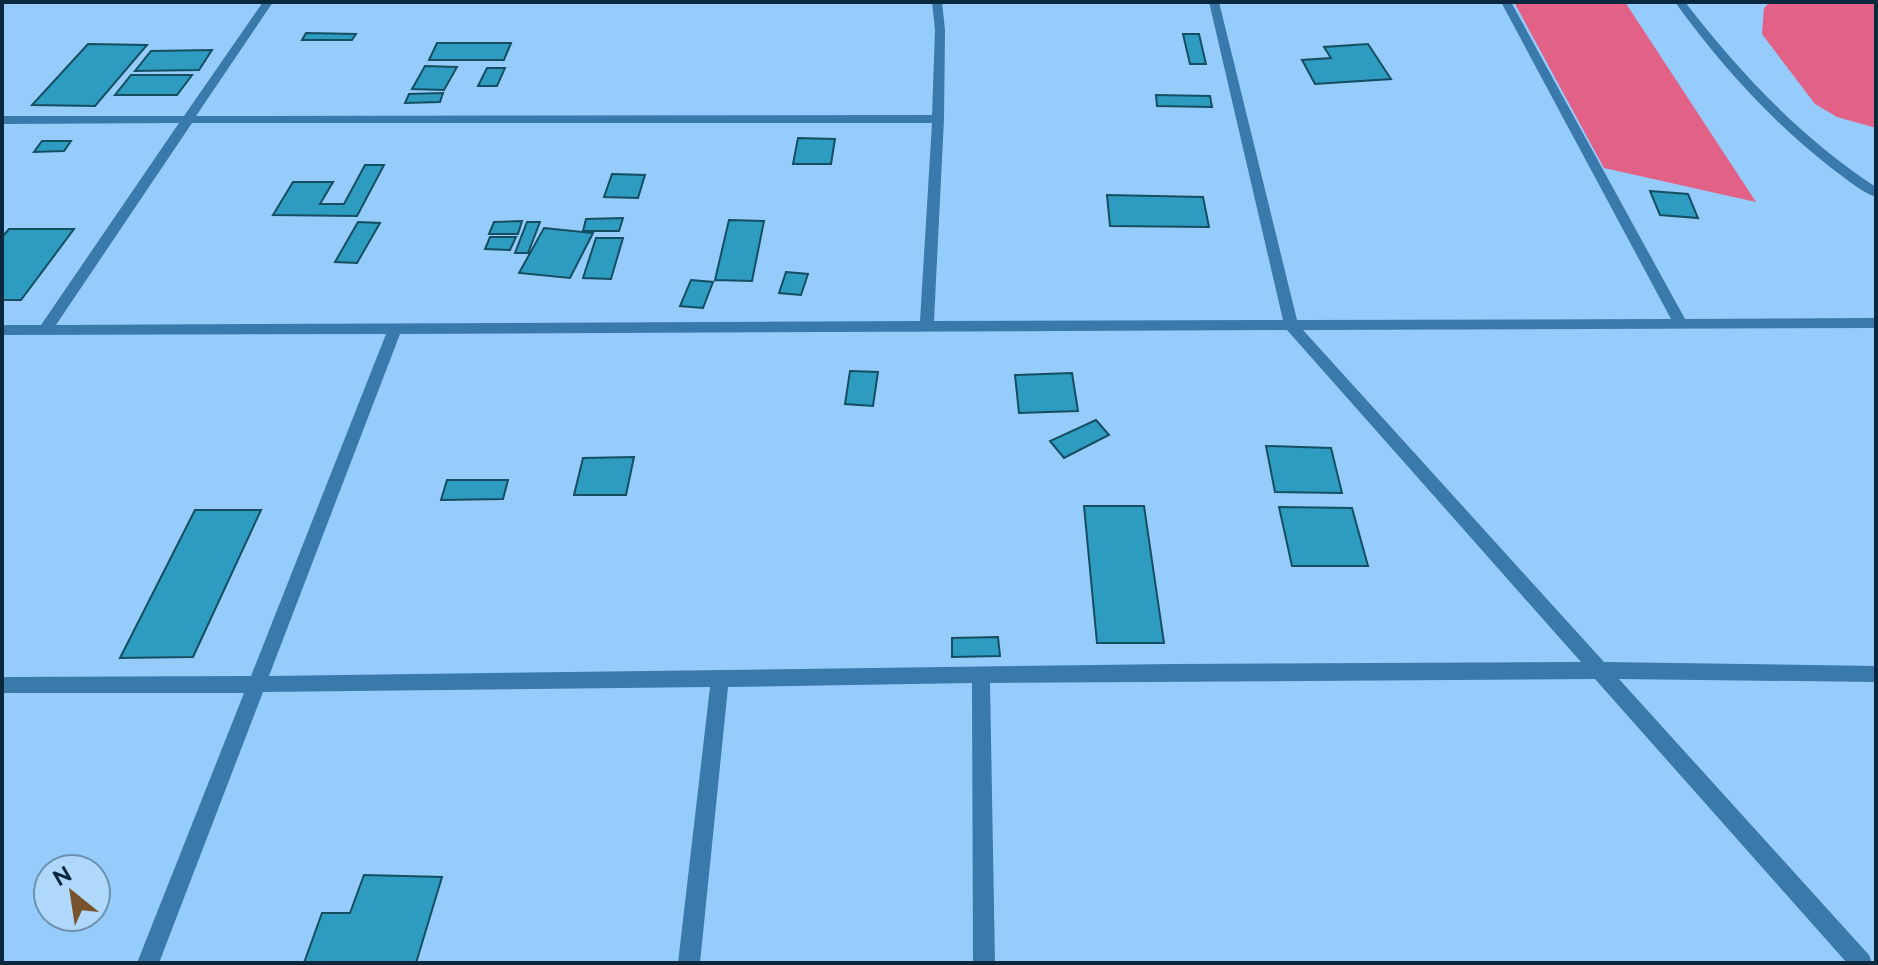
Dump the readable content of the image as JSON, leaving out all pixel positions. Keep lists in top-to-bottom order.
{
  "north": "top left"
}
